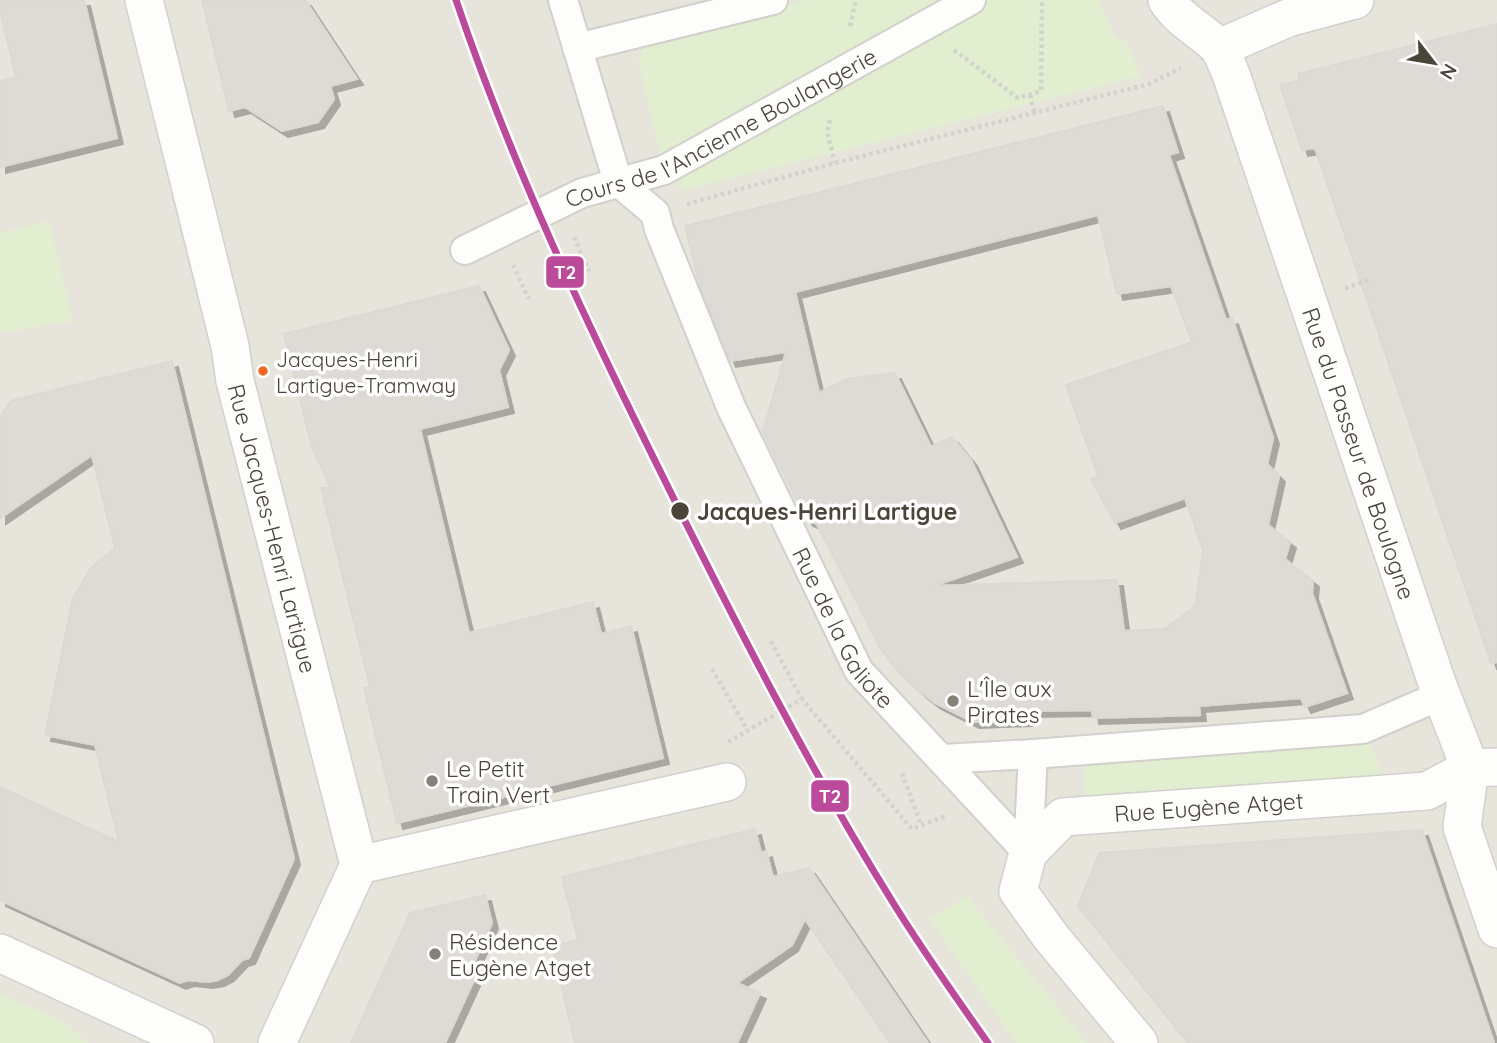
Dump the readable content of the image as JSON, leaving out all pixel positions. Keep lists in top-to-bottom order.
{
  "streets": {
    "street": [
      "Cours de l'Ancienne Boulangerie",
      "Rue du Passeur de Boulogne",
      "Rue Jacques-Henri Lartigue",
      "Rue de la Galiote",
      "Rue Eugène Atget"
    ]
  },
  "crossings": [
    ["Rue du Passeur de Boulogne", "Rue Eugène Atget"],
    ["Rue de la Galiote", "Rue Eugène Atget"]
  ],
  "places": [
    "Jacques-Henri Lartigue-Tramway",
    "Jacques-Henri Lartigue",
    "L'Île aux Pirates",
    "Le Petit Train Vert",
    "Résidence Eugène Atget"
  ],
  "lines": ["transit line T2"],
  "north": "bottom right"
}
